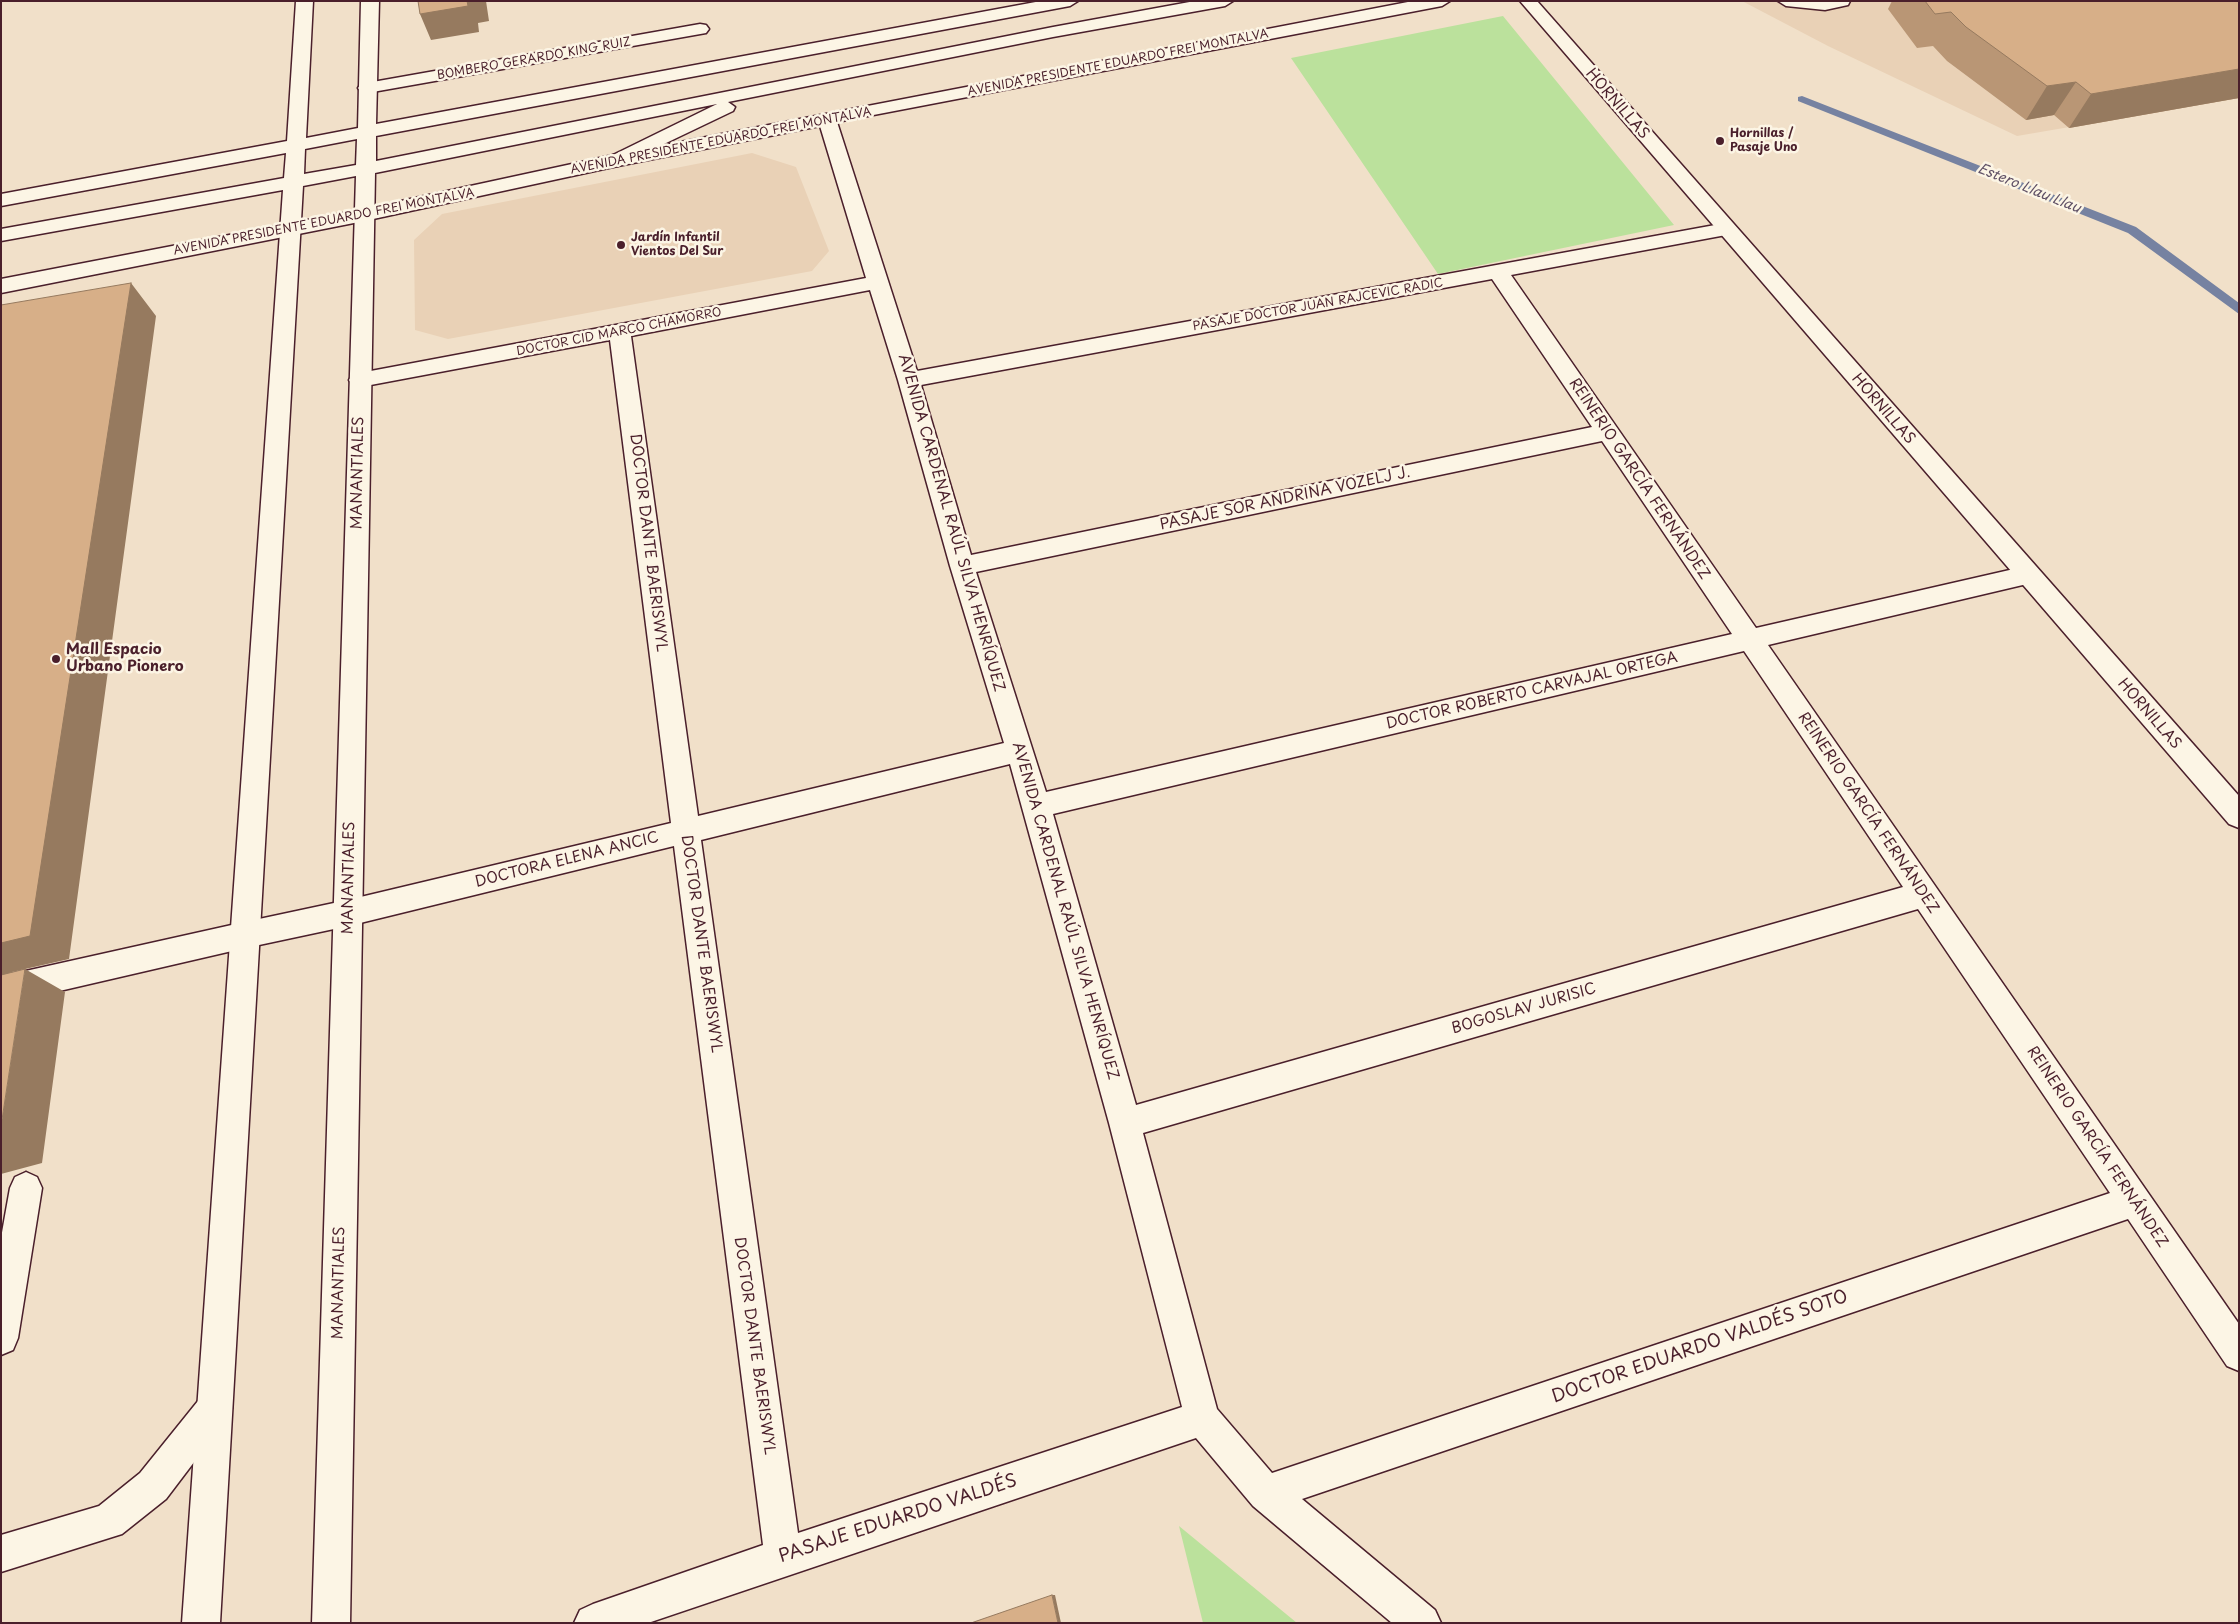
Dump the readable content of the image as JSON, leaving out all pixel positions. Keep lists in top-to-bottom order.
{
  "streets": {
    "street": [
      "BOMBERO GERARDO KING RUIZ",
      "AVENIDA PRESIDENTE EDUARDO FREI MONTALVA",
      "HORNILLAS",
      "PASAJE DOCTOR JUAN RAJCEVIC RADIC",
      "DOCTOR CID MARCO CHAMORRO",
      "MANANTIALES",
      "REINERIO GARCÍA FERNÁNDEZ",
      "PASAJE SOR ANDRINA VOZELJ J.",
      "AVENIDA CARDENAL RAÚL SILVA HENRÍQUEZ",
      "DOCTOR DANTE BAERISWYL",
      "DOCTOR ROBERTO CARVAJAL ORTEGA",
      "DOCTORA ELENA ANCIC",
      "BOGOSLAV JURISIC",
      "DOCTOR EDUARDO VALDÉS SOTO",
      "PASAJE EDUARDO VALDÉS"
    ]
  },
  "crossings": [
    ["BOMBERO GERARDO KING RUIZ", "MANANTIALES"],
    ["AVENIDA PRESIDENTE EDUARDO FREI MONTALVA", "MANANTIALES"],
    ["AVENIDA PRESIDENTE EDUARDO FREI MONTALVA", "AVENIDA CARDENAL RAÚL SILVA HENRÍQUEZ"],
    ["HORNILLAS", "PASAJE DOCTOR JUAN RAJCEVIC RADIC"],
    ["HORNILLAS", "DOCTOR ROBERTO CARVAJAL ORTEGA"],
    ["PASAJE DOCTOR JUAN RAJCEVIC RADIC", "REINERIO GARCÍA FERNÁNDEZ"],
    ["PASAJE DOCTOR JUAN RAJCEVIC RADIC", "AVENIDA CARDENAL RAÚL SILVA HENRÍQUEZ"],
    ["DOCTOR CID MARCO CHAMORRO", "MANANTIALES"],
    ["DOCTOR CID MARCO CHAMORRO", "AVENIDA CARDENAL RAÚL SILVA HENRÍQUEZ"],
    ["DOCTOR CID MARCO CHAMORRO", "DOCTOR DANTE BAERISWYL"],
    ["MANANTIALES", "DOCTORA ELENA ANCIC"],
    ["REINERIO GARCÍA FERNÁNDEZ", "PASAJE SOR ANDRINA VOZELJ J."],
    ["REINERIO GARCÍA FERNÁNDEZ", "DOCTOR ROBERTO CARVAJAL ORTEGA"],
    ["REINERIO GARCÍA FERNÁNDEZ", "BOGOSLAV JURISIC"],
    ["REINERIO GARCÍA FERNÁNDEZ", "DOCTOR EDUARDO VALDÉS SOTO"],
    ["PASAJE SOR ANDRINA VOZELJ J.", "AVENIDA CARDENAL RAÚL SILVA HENRÍQUEZ"],
    ["AVENIDA CARDENAL RAÚL SILVA HENRÍQUEZ", "DOCTOR ROBERTO CARVAJAL ORTEGA"],
    ["AVENIDA CARDENAL RAÚL SILVA HENRÍQUEZ", "DOCTORA ELENA ANCIC"],
    ["AVENIDA CARDENAL RAÚL SILVA HENRÍQUEZ", "BOGOSLAV JURISIC"],
    ["AVENIDA CARDENAL RAÚL SILVA HENRÍQUEZ", "DOCTOR EDUARDO VALDÉS SOTO"],
    ["AVENIDA CARDENAL RAÚL SILVA HENRÍQUEZ", "PASAJE EDUARDO VALDÉS"],
    ["DOCTOR DANTE BAERISWYL", "DOCTORA ELENA ANCIC"],
    ["DOCTOR DANTE BAERISWYL", "PASAJE EDUARDO VALDÉS"]
  ],
  "water": ["Estero Llau Llau"],
  "places": ["Hornillas / Pasaje Uno", "Jardín Infantil Vientos Del Sur", "Mall Espacio Urbano Pionero"]
}
